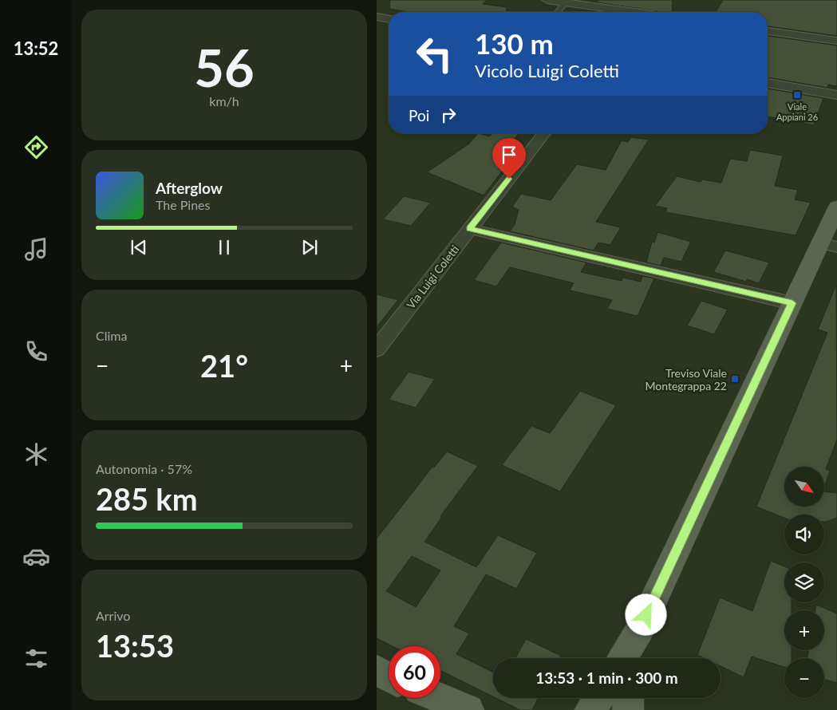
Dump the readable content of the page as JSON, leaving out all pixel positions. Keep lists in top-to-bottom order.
{
  "streets": {
    "street": ["Via Luigi Coletti"]
  },
  "places": {
    "transit": ["Viale Appiani 26", "Treviso Viale Montegrappa 22"]
  },
  "north": "bottom right",
  "page": {
    "tabs": "13:52",
    "tile": [
      ["56", "km/h"],
      "Clima",
      ["Autonomia · 57%", "285 km"],
      ["Arrivo", "13:53"]
    ],
    "turn": ["130 m", "Vicolo Luigi Coletti"],
    "then": "Poi",
    "song": ["Afterglow", "The Pines"],
    "heat": ["−", "21°", "+"],
    "map_buttons": ["+", "−"],
    "limit": "60",
    "trip": "13:53 · 1 min · 300 m"
  }
}
